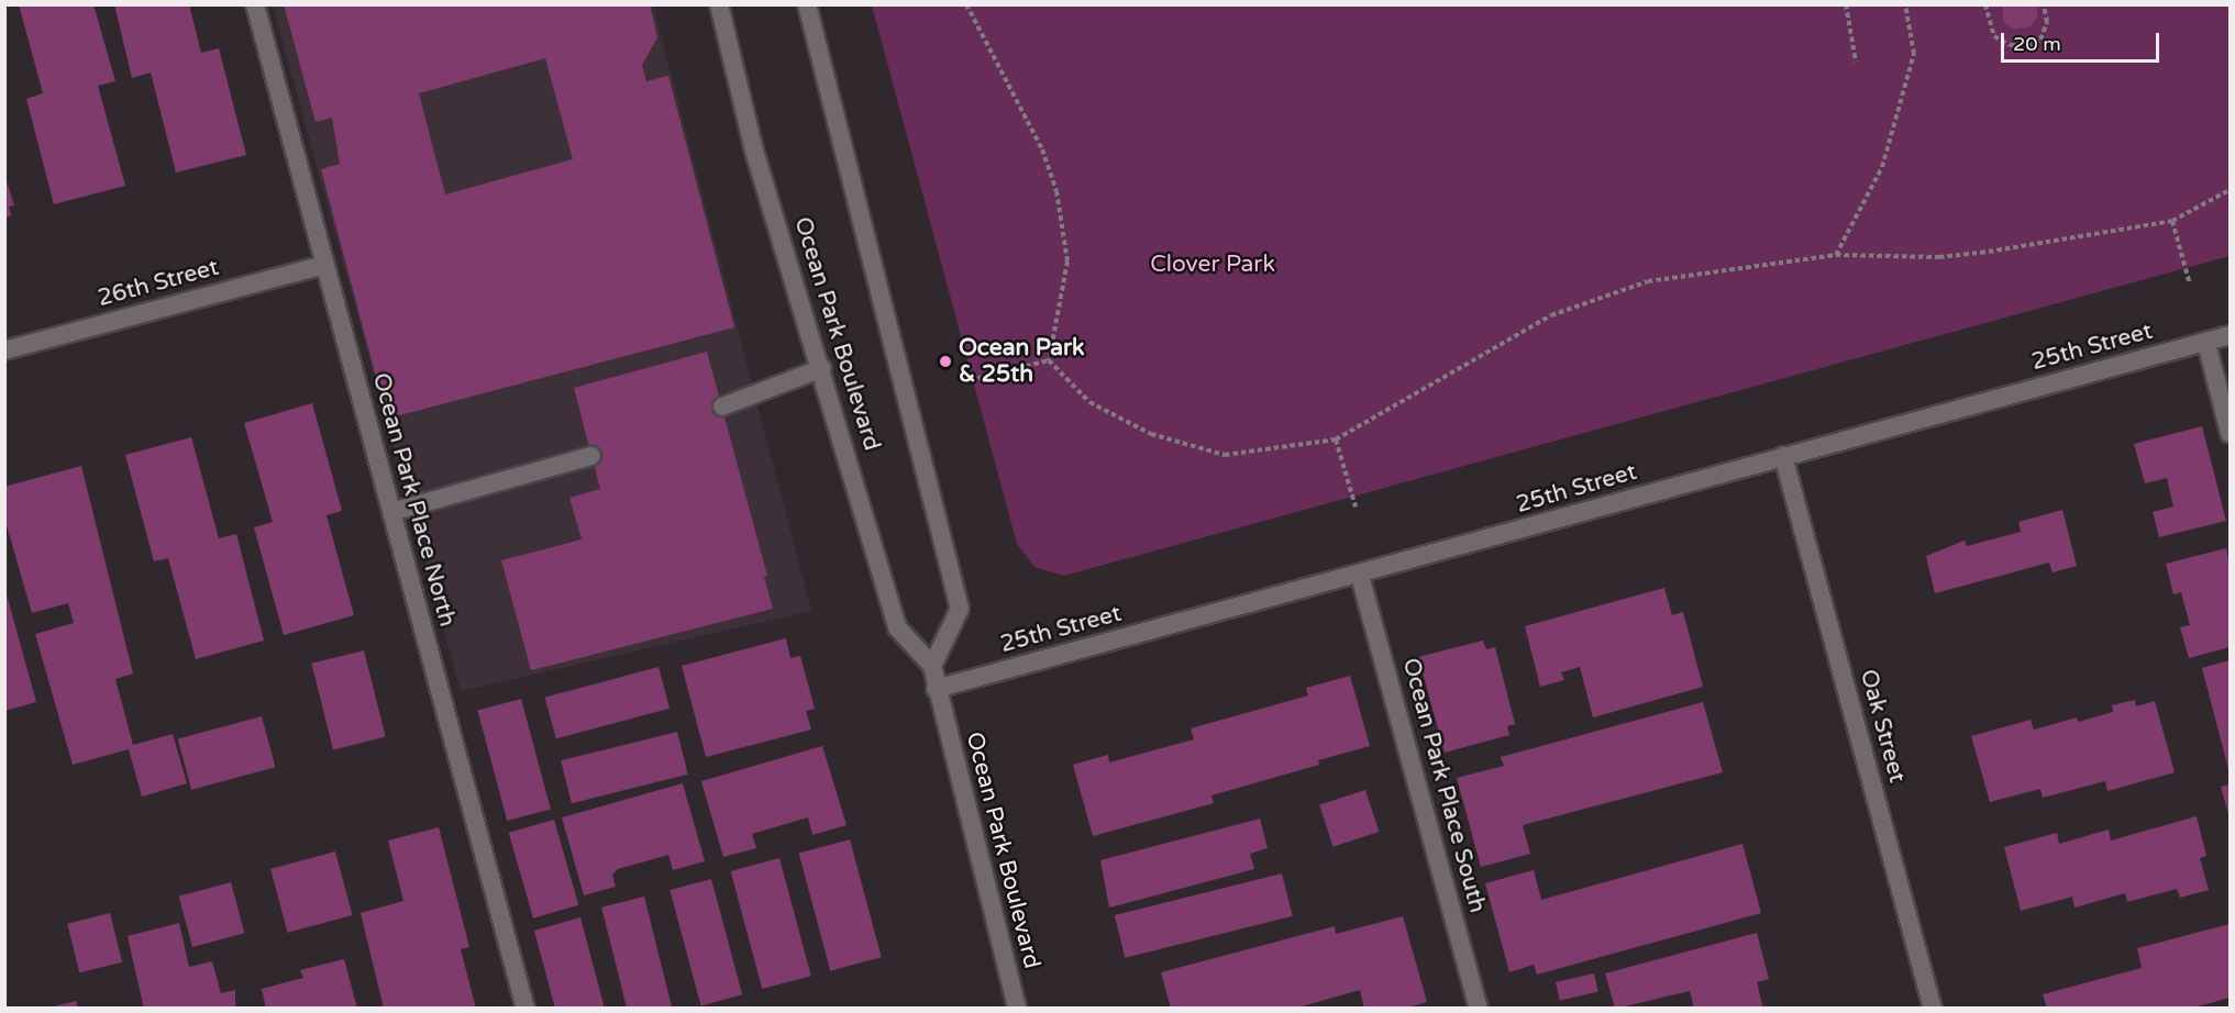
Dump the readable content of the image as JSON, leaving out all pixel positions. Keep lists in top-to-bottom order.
{
  "streets": {
    "street": [
      "26th Street",
      "Ocean Park Boulevard",
      "25th Street",
      "Ocean Park Place North",
      "Oak Street",
      "Ocean Park Place South"
    ]
  },
  "crossings": [
    ["26th Street", "Ocean Park Place North"],
    ["Ocean Park Boulevard", "25th Street"],
    ["25th Street", "Oak Street"],
    ["25th Street", "Ocean Park Place South"]
  ],
  "parks": ["Clover Park"],
  "places": ["Ocean Park & 25th"],
  "scale_bar": "20 m"
}
